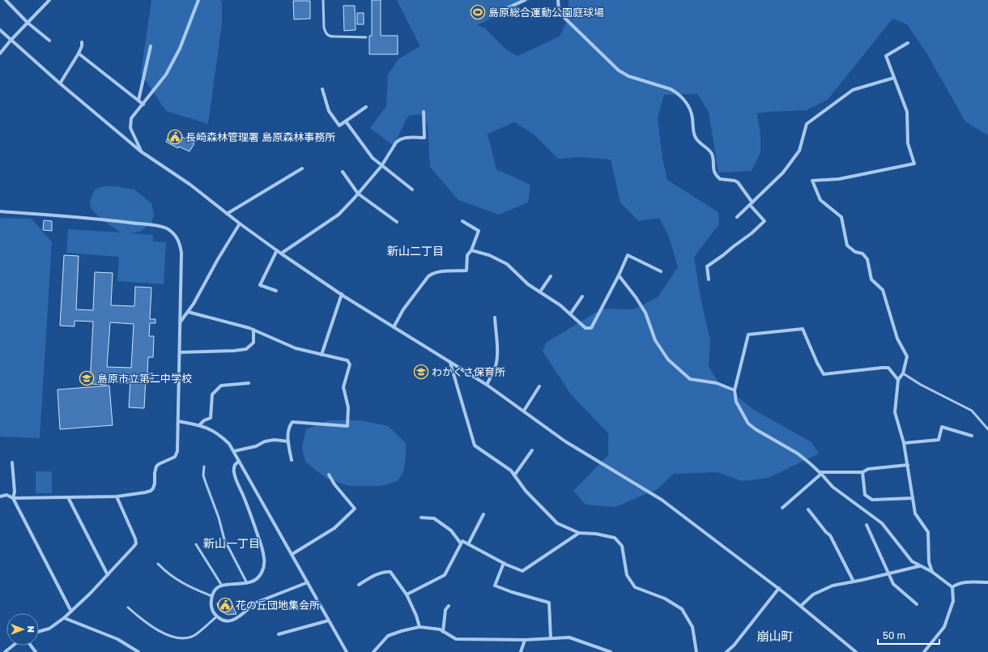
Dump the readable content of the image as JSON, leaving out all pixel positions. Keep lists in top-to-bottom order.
{
  "districts": ["新山二丁目", "新山一丁目", "崩山町"],
  "places": {
    "sports": ["島原総合運動公園庭球場"],
    "public building": ["長崎森林管理署 島原森林事務所", "花の丘団地集会所"],
    "school or university": ["わかくさ保育所", "島原市立第二中学校"]
  },
  "scale_bar": "50 m",
  "north": "right"
}
